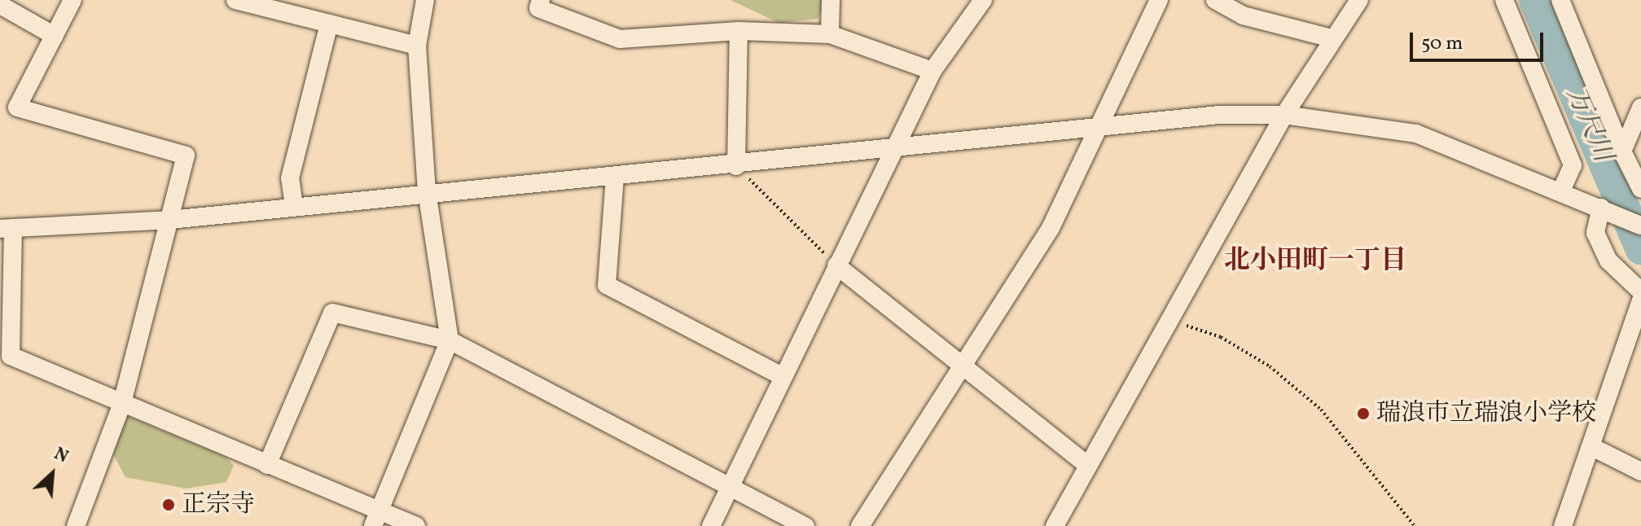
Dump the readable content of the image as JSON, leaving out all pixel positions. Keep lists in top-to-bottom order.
{
  "districts": ["北小田町一丁目"],
  "water": ["万尺川"],
  "places": ["瑞浪市立瑞浪小学校", "正宗寺"],
  "scale_bar": "50 m",
  "north": "top right"
}
